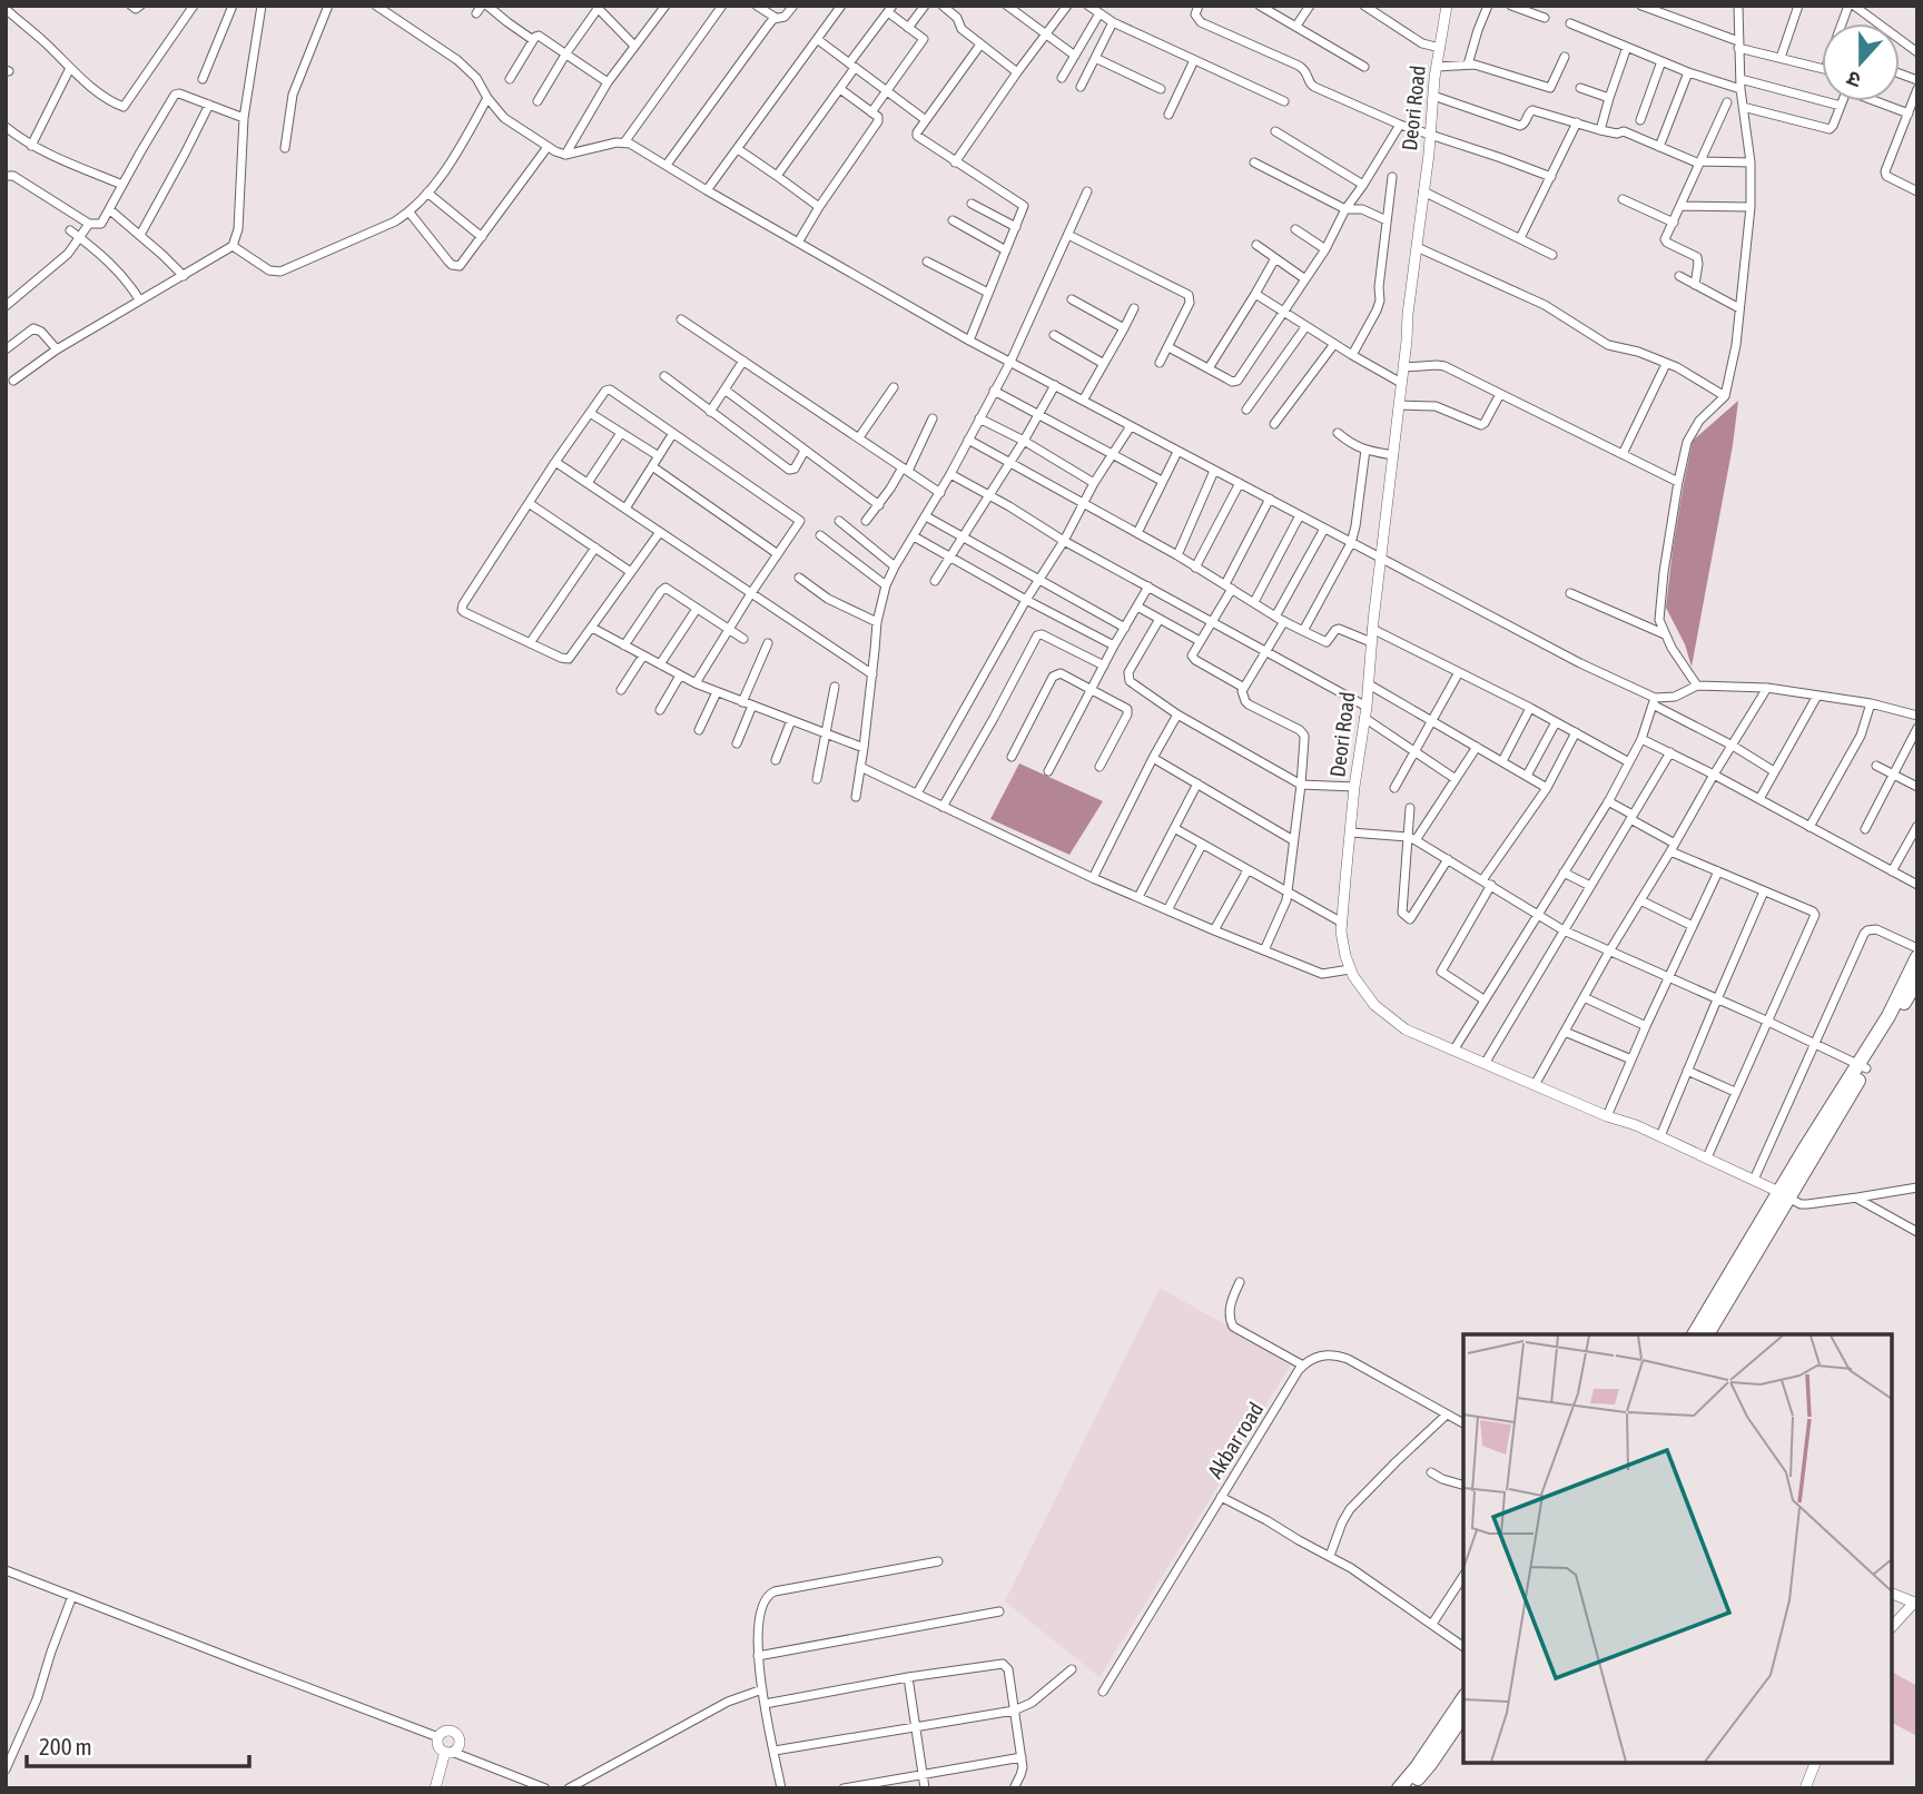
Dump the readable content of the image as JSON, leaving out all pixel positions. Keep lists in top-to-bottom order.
{
  "streets": {
    "street": ["Deori Road", "Akbar road"]
  },
  "scale_bar": "200 m",
  "north": "bottom"
}
